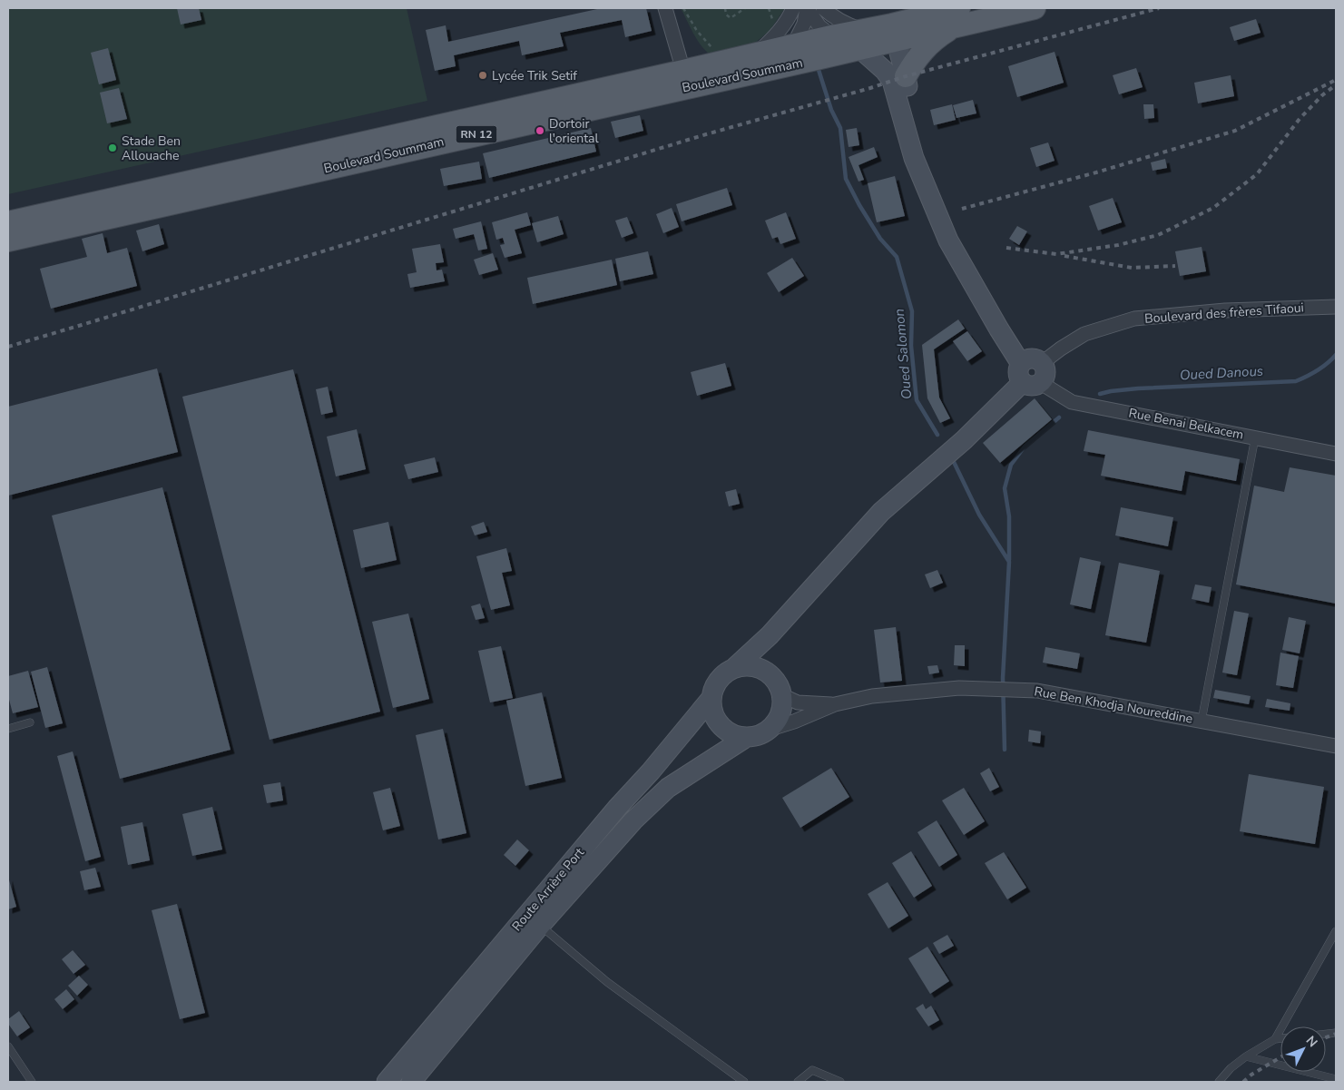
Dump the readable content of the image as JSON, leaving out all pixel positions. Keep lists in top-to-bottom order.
{
  "streets": {
    "main road": ["Boulevard Soummam", "RN 12"],
    "street": [
      "Boulevard des frères Tifaoui",
      "Rue Benai Belkacem",
      "Rue Ben Khodja Noureddine",
      "Route Arrière Port"
    ]
  },
  "crossings": [
    ["Boulevard Soummam", "RN 12"],
    ["Rue Ben Khodja Noureddine", "Route Arrière Port"]
  ],
  "water": ["Oued Salomon", "Oued Danous"],
  "places": ["Lycée Trik Setif", "Dortoir l'oriental", "Stade Ben Allouache"],
  "north": "top right"
}
